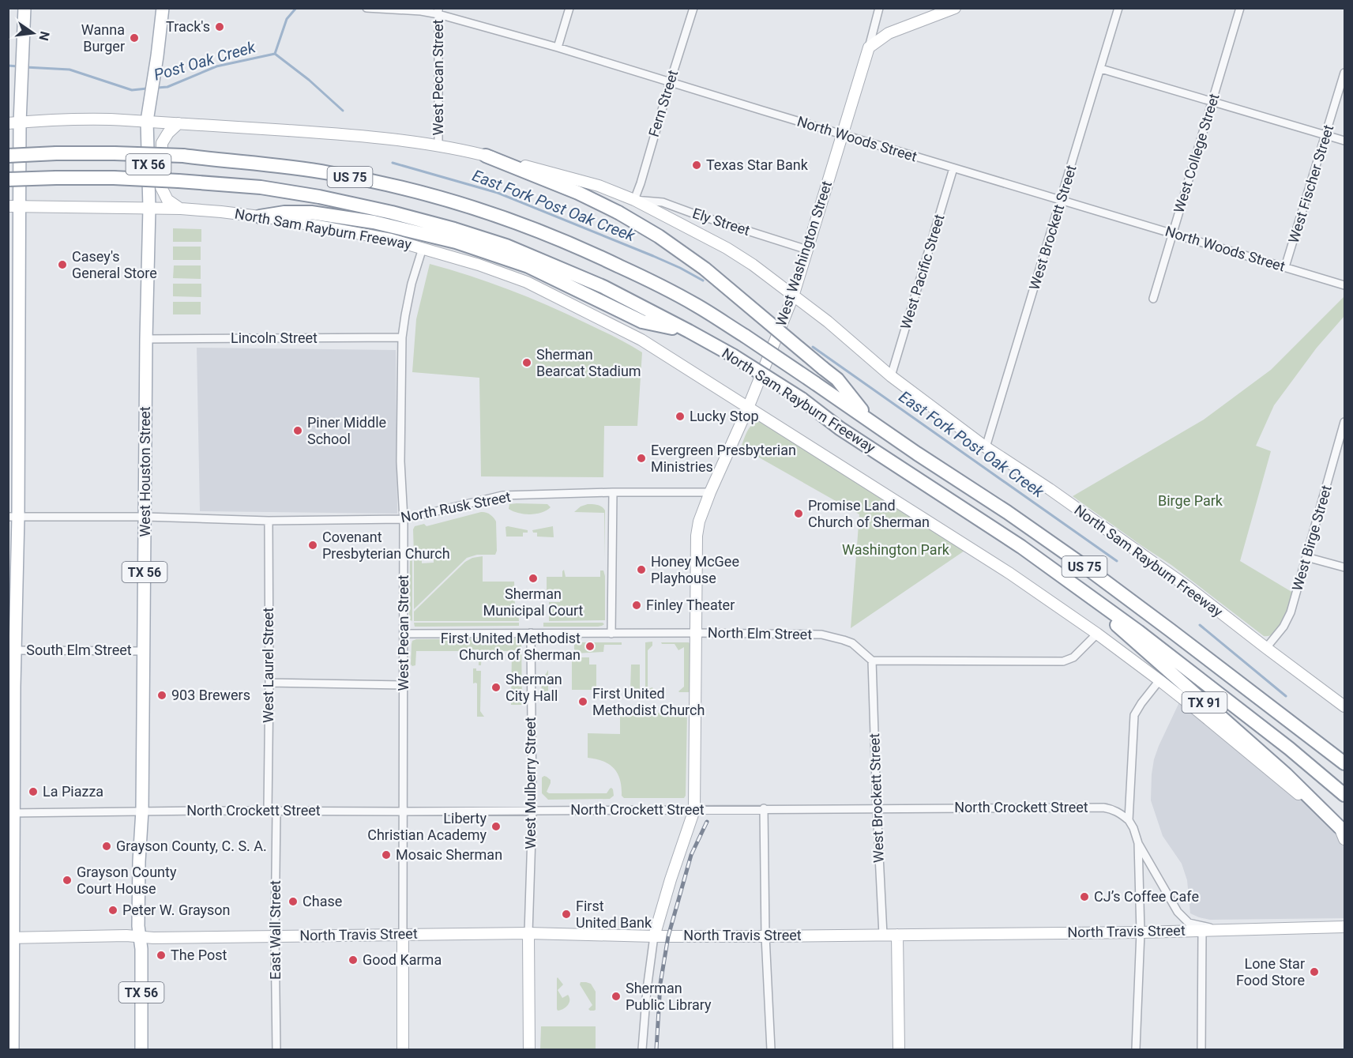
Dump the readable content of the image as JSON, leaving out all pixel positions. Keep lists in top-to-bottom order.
{
  "streets": {
    "highway": ["US 75", "North Sam Rayburn Freeway", "TX 91"],
    "main road": [
      "TX 56",
      "West Washington Street",
      "West Houston Street",
      "North Travis Street"
    ],
    "street": [
      "West Pecan Street",
      "Fern Street",
      "North Woods Street",
      "West College Street",
      "West Fischer Street",
      "Ely Street",
      "West Brockett Street",
      "West Pacific Street",
      "Lincoln Street",
      "North Rusk Street",
      "West Birge Street",
      "North Elm Street",
      "South Elm Street",
      "West Laurel Street",
      "West Mulberry Street",
      "North Crockett Street",
      "East Wall Street"
    ]
  },
  "crossings": [
    ["West Pecan Street", "North Woods Street"],
    ["West Pecan Street", "North Sam Rayburn Freeway"],
    ["West Pecan Street", "Lincoln Street"],
    ["West Pecan Street", "North Rusk Street"],
    ["West Pecan Street", "North Elm Street"],
    ["West Pecan Street", "North Crockett Street"],
    ["West Pecan Street", "North Travis Street"],
    ["Fern Street", "North Woods Street"],
    ["Fern Street", "Ely Street"],
    ["Fern Street", "North Sam Rayburn Freeway"],
    ["North Woods Street", "West College Street"],
    ["North Woods Street", "West Fischer Street"],
    ["North Woods Street", "West Brockett Street"],
    ["North Woods Street", "West Washington Street"],
    ["North Woods Street", "West Pacific Street"],
    ["TX 56", "West Houston Street"],
    ["TX 56", "North Travis Street"],
    ["Ely Street", "North Sam Rayburn Freeway"],
    ["Ely Street", "West Washington Street"],
    ["West Brockett Street", "North Sam Rayburn Freeway"],
    ["West Brockett Street", "North Elm Street"],
    ["West Brockett Street", "North Crockett Street"],
    ["West Brockett Street", "North Travis Street"],
    ["North Sam Rayburn Freeway", "West Washington Street"],
    ["North Sam Rayburn Freeway", "West Pacific Street"],
    ["North Sam Rayburn Freeway", "West Houston Street"],
    ["North Sam Rayburn Freeway", "West Birge Street"],
    ["North Sam Rayburn Freeway", "TX 91"],
    ["West Washington Street", "North Rusk Street"],
    ["West Washington Street", "North Elm Street"],
    ["West Washington Street", "North Crockett Street"],
    ["West Washington Street", "North Travis Street"],
    ["Lincoln Street", "West Houston Street"],
    ["West Houston Street", "North Rusk Street"],
    ["West Houston Street", "South Elm Street"],
    ["West Houston Street", "North Crockett Street"],
    ["West Houston Street", "North Travis Street"],
    ["North Rusk Street", "West Laurel Street"],
    ["North Elm Street", "West Mulberry Street"],
    ["West Laurel Street", "North Crockett Street"],
    ["West Mulberry Street", "North Crockett Street"],
    ["West Mulberry Street", "North Travis Street"],
    ["North Crockett Street", "East Wall Street"],
    ["East Wall Street", "North Travis Street"]
  ],
  "water": ["Post Oak Creek", "East Fork Post Oak Creek"],
  "parks": ["Birge Park", "Washington Park"],
  "places": [
    "Track's",
    "Wanna Burger",
    "Texas Star Bank",
    "Casey's General Store",
    "Sherman Bearcat Stadium",
    "Lucky Stop",
    "Piner Middle School",
    "Evergreen Presbyterian Ministries",
    "Promise Land Church of Sherman",
    "Covenant Presbyterian Church",
    "Honey McGee Playhouse",
    "Sherman Municipal Court",
    "Finley Theater",
    "First United Methodist Church of Sherman",
    "Sherman City Hall",
    "903 Brewers",
    "First United Methodist Church",
    "La Piazza",
    "Liberty Christian Academy",
    "Grayson County, C. S. A.",
    "Mosaic Sherman",
    "Grayson County Court House",
    "CJ’s Coffee Cafe",
    "Chase",
    "Peter W. Grayson",
    "First United Bank",
    "The Post",
    "Good Karma",
    "Lone Star Food Store",
    "Sherman Public Library"
  ],
  "north": "right"
}
